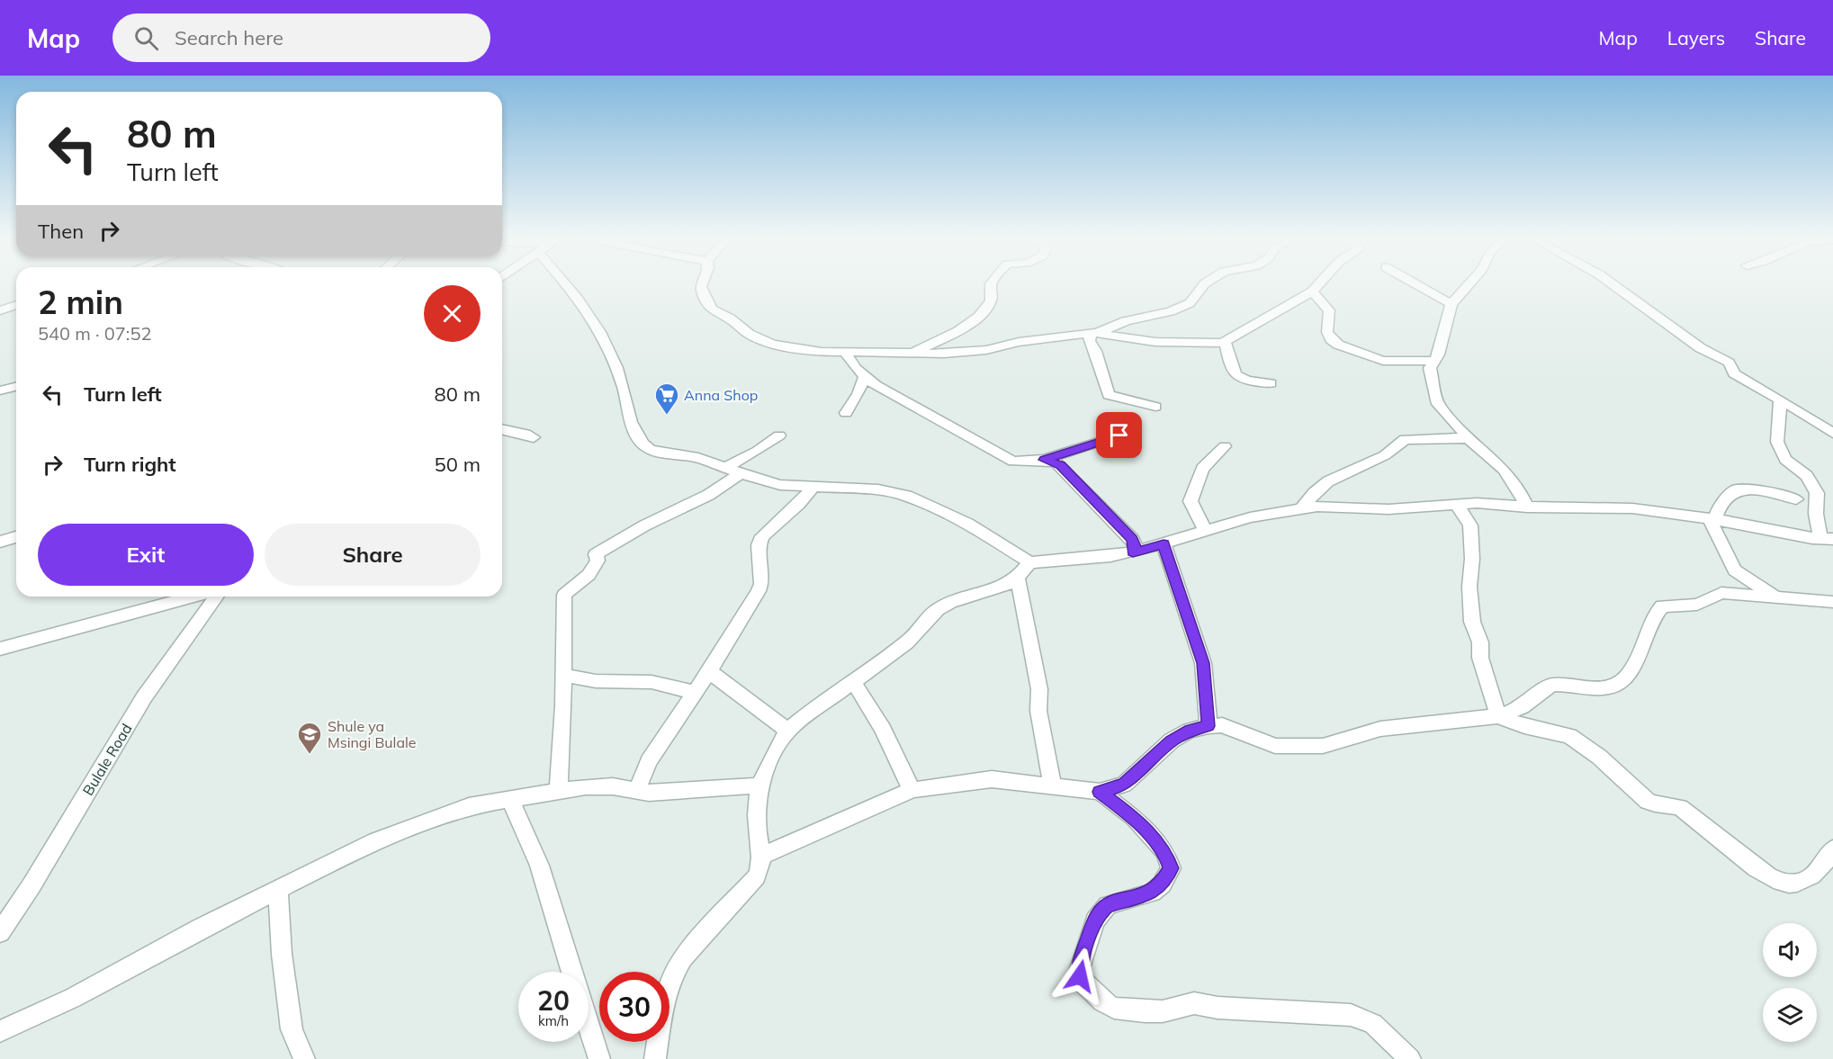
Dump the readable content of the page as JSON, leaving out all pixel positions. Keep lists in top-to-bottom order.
{
  "streets": {
    "street": ["Bulale Road"]
  },
  "places": {
    "supermarket": ["Anna Shop"],
    "school or university": ["Shule ya Msingi Bulale"]
  },
  "page": {
    "header": "Map",
    "search": "Search here",
    "nav": ["Map", "Layers", "Share"],
    "turn": ["80 m", "Turn left"],
    "then": "Then",
    "heading": ["2 min", "540 m · 07:52"],
    "list": [
      {
        "name": "Turn left",
        "value": "80 m"
      },
      {
        "name": "Turn right",
        "value": "50 m"
      }
    ],
    "buttons": ["Exit", "Share"],
    "speed": "20 km/h",
    "limit": "30"
  }
}
